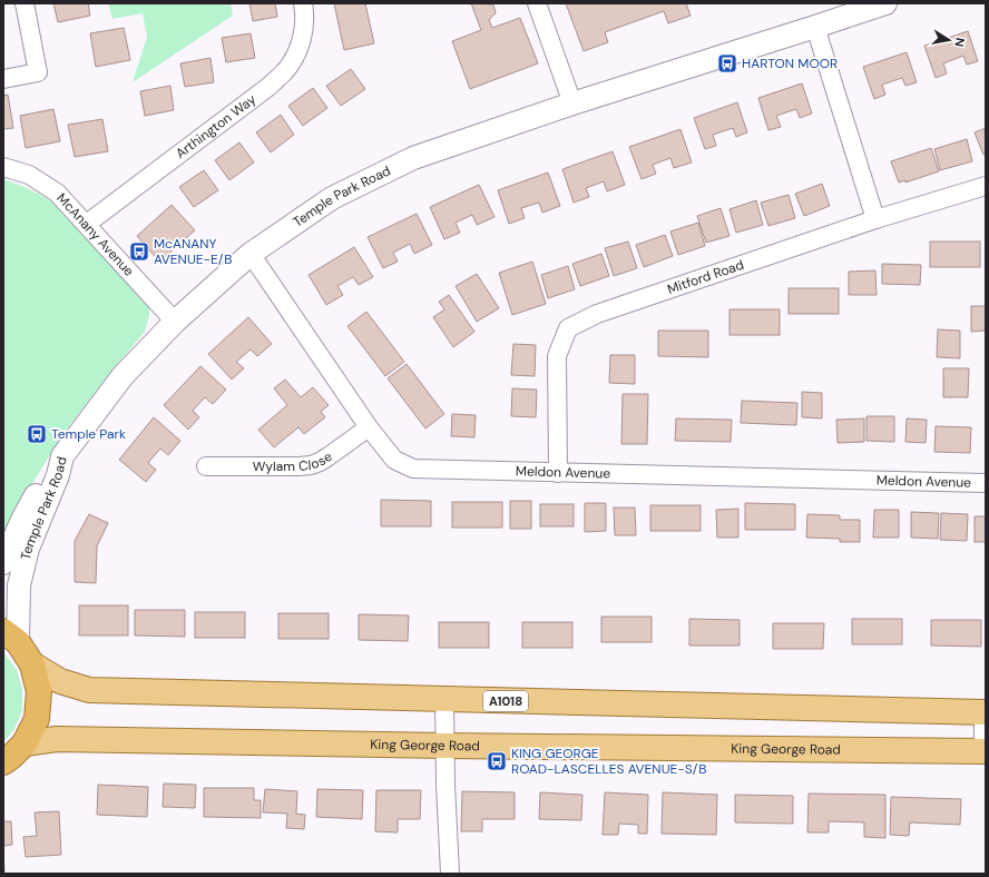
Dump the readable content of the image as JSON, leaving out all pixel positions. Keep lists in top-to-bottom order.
{
  "streets": {
    "main road": ["A1018", "King George Road"],
    "street": [
      "Arthington Way",
      "Temple Park Road",
      "McAnany Avenue",
      "Mitford Road",
      "Wylam Close",
      "Meldon Avenue"
    ]
  },
  "crossings": [
    ["Arthington Way", "McAnany Avenue"],
    ["Temple Park Road", "McAnany Avenue"],
    ["Temple Park Road", "Meldon Avenue"],
    ["Mitford Road", "Meldon Avenue"],
    ["Wylam Close", "Meldon Avenue"]
  ],
  "places": {
    "bus stop": [
      "HARTON MOOR",
      "McANANY AVENUE-E/B",
      "Temple Park",
      "KING GEORGE ROAD-LASCELLES AVENUE-S/B"
    ]
  },
  "north": "right"
}
